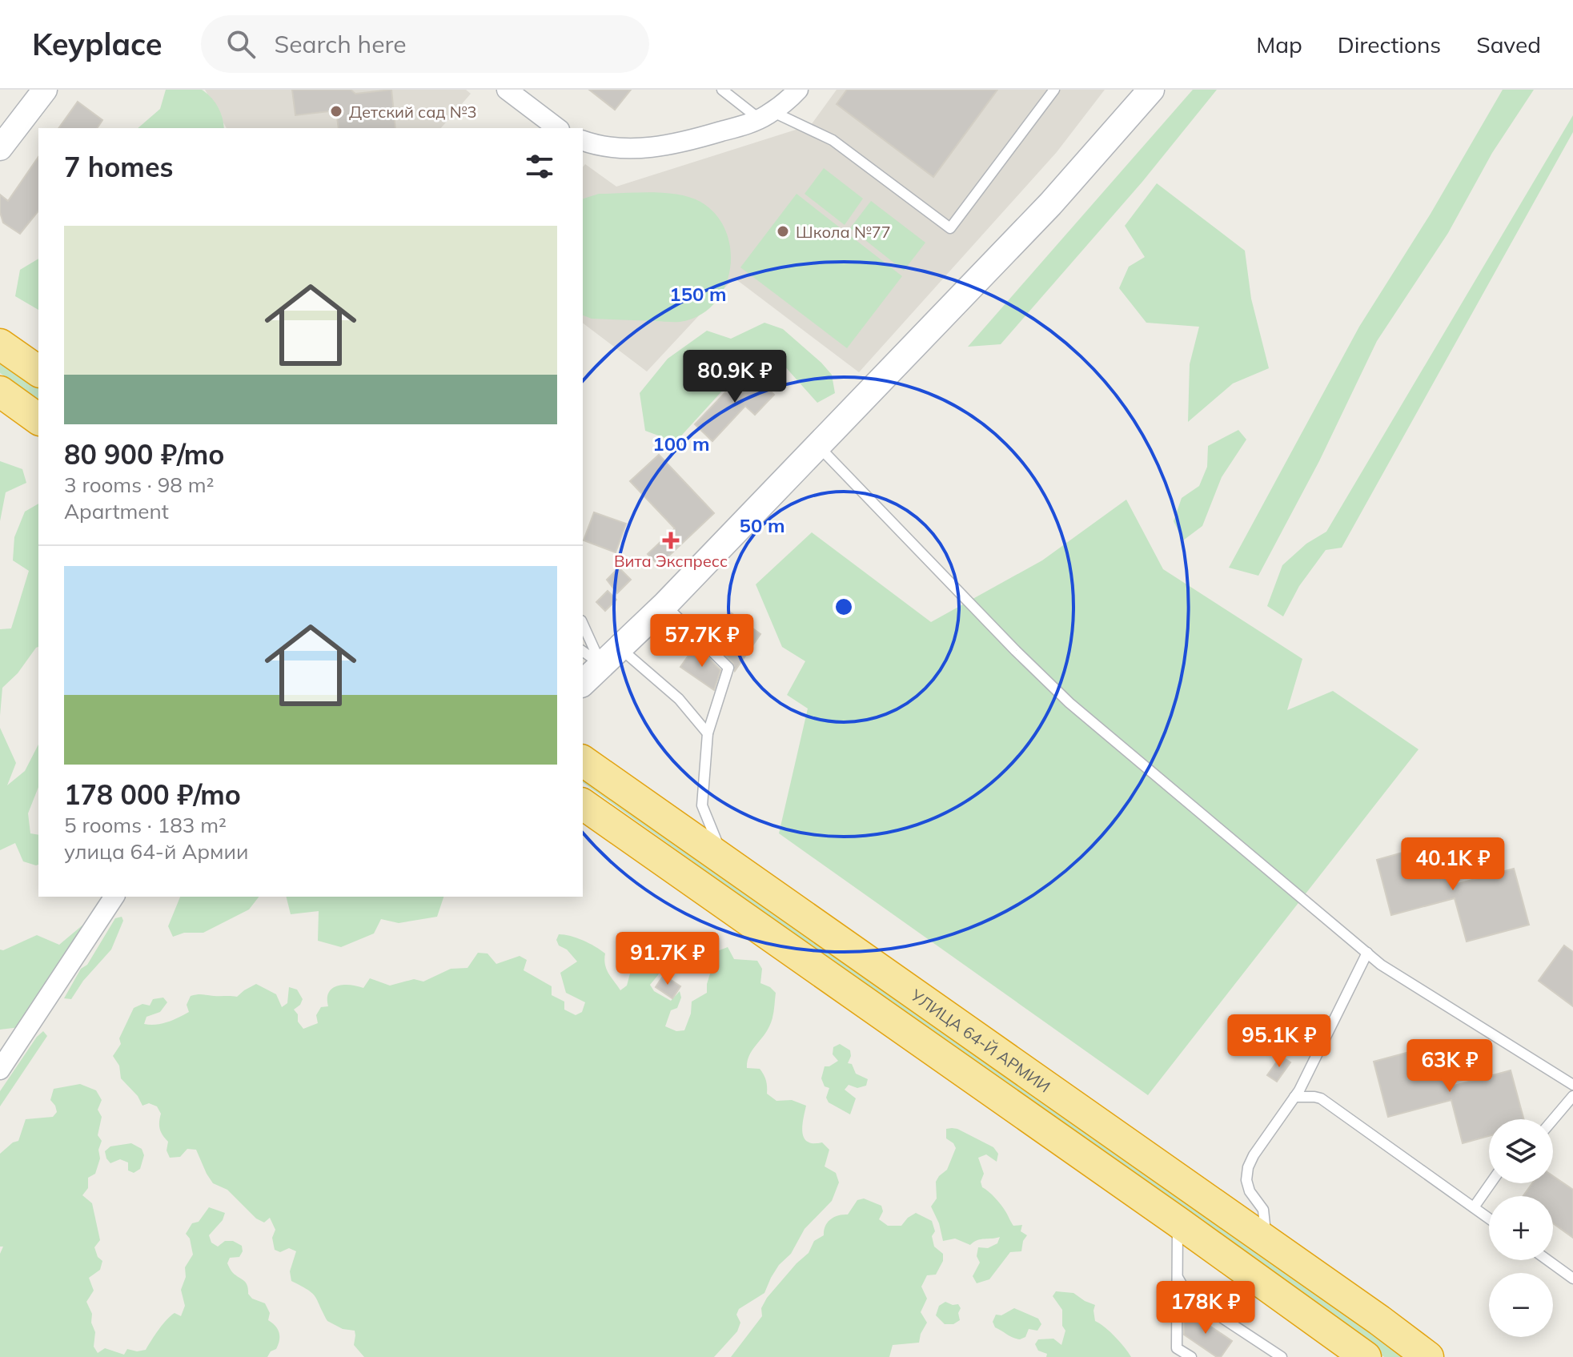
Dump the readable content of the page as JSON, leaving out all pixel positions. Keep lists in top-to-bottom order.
{
  "streets": {
    "highway": ["УЛИЦА 64-Й АРМИИ"]
  },
  "places": {
    "other": ["Детский сад №3", "Школа №77"],
    "health": ["Вита Экспресс"]
  },
  "page": {
    "header": "Keyplace",
    "search": "Search here",
    "nav": ["Map", "Directions", "Saved"],
    "heading": "7 homes",
    "list": [
      {
        "name": "80 900 ₽/mo",
        "note": "3 rooms · 98 m² · Apartment"
      },
      {
        "name": "178 000 ₽/mo",
        "note": "5 rooms · 183 m² · улица 64-й Армии"
      }
    ],
    "price": [
      "80.9K ₽",
      "57.7K ₽",
      "40.1K ₽",
      "91.7K ₽",
      "95.1K ₽",
      "63K ₽",
      "178K ₽"
    ],
    "map_buttons": ["+", "−"]
  },
  "rings": ["150 m", "100 m", "50 m"]
}
